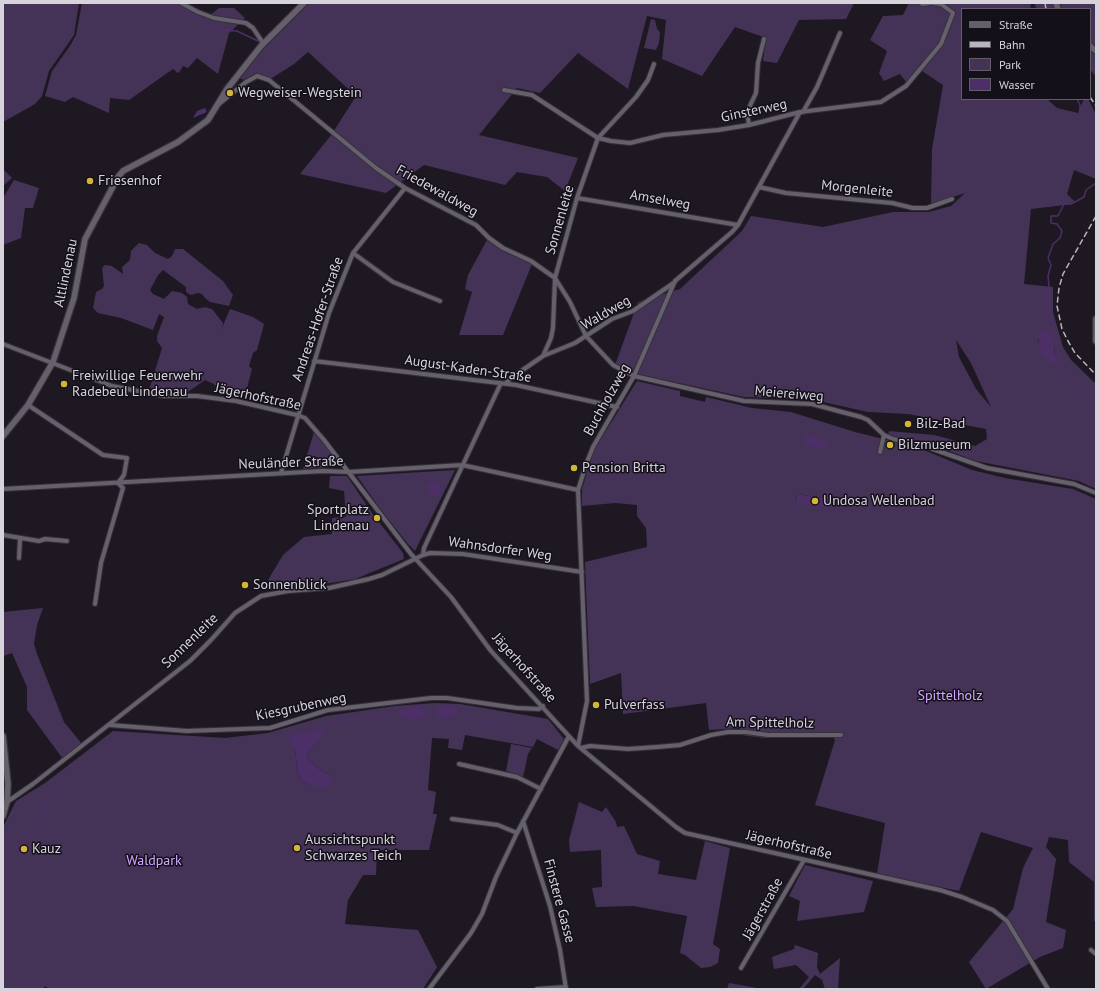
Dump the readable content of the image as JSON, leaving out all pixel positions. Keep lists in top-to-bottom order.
{
  "streets": {
    "street": [
      "Ginsterweg",
      "Morgenleite",
      "Friedewaldweg",
      "Amselweg",
      "Sonnenleite",
      "Altlindenau",
      "Waldweg",
      "Andreas-Hofer-Straße",
      "August-Kaden-Straße",
      "Meiereiweg",
      "Jägerhofstraße",
      "Buchholzweg",
      "Neuländer Straße",
      "Wahnsdorfer Weg",
      "Kiesgrubenweg",
      "Am Spittelholz",
      "Finstere Gasse",
      "Jägerstraße"
    ]
  },
  "crossings": [
    ["Ginsterweg", "Sonnenleite"],
    ["Ginsterweg", "Buchholzweg"],
    ["Morgenleite", "Buchholzweg"],
    ["Friedewaldweg", "Sonnenleite"],
    ["Friedewaldweg", "Altlindenau"],
    ["Friedewaldweg", "Waldweg"],
    ["Friedewaldweg", "Andreas-Hofer-Straße"],
    ["Friedewaldweg", "Meiereiweg"],
    ["Friedewaldweg", "Buchholzweg"],
    ["Amselweg", "Sonnenleite"],
    ["Amselweg", "Buchholzweg"],
    ["Sonnenleite", "Waldweg"],
    ["Sonnenleite", "Jägerhofstraße"],
    ["Sonnenleite", "Wahnsdorfer Weg"],
    ["Sonnenleite", "Kiesgrubenweg"],
    ["Altlindenau", "Jägerhofstraße"],
    ["Waldweg", "Buchholzweg"],
    ["Andreas-Hofer-Straße", "August-Kaden-Straße"],
    ["Andreas-Hofer-Straße", "Jägerhofstraße"],
    ["Andreas-Hofer-Straße", "Neuländer Straße"],
    ["August-Kaden-Straße", "Buchholzweg"],
    ["Meiereiweg", "Buchholzweg"],
    ["Jägerhofstraße", "Buchholzweg"],
    ["Jägerhofstraße", "Neuländer Straße"],
    ["Jägerhofstraße", "Wahnsdorfer Weg"],
    ["Jägerhofstraße", "Kiesgrubenweg"],
    ["Jägerhofstraße", "Am Spittelholz"],
    ["Jägerhofstraße", "Jägerstraße"],
    ["Buchholzweg", "Neuländer Straße"],
    ["Buchholzweg", "Wahnsdorfer Weg"],
    ["Buchholzweg", "Am Spittelholz"]
  ],
  "parks": ["Spittelholz", "Waldpark"],
  "places": [
    "Wegweiser-Wegstein",
    "Friesenhof",
    "Freiwillige Feuerwehr Radebeul Lindenau",
    "Bilz-Bad",
    "Bilzmuseum",
    "Pension Britta",
    "Undosa Wellenbad",
    "Sportplatz Lindenau",
    "Sonnenblick",
    "Pulverfass",
    "Aussichtspunkt Schwarzes Teich",
    "Kauz"
  ],
  "legend": [
    "Straße",
    "Bahn",
    "Park",
    "Wasser"
  ]
}
